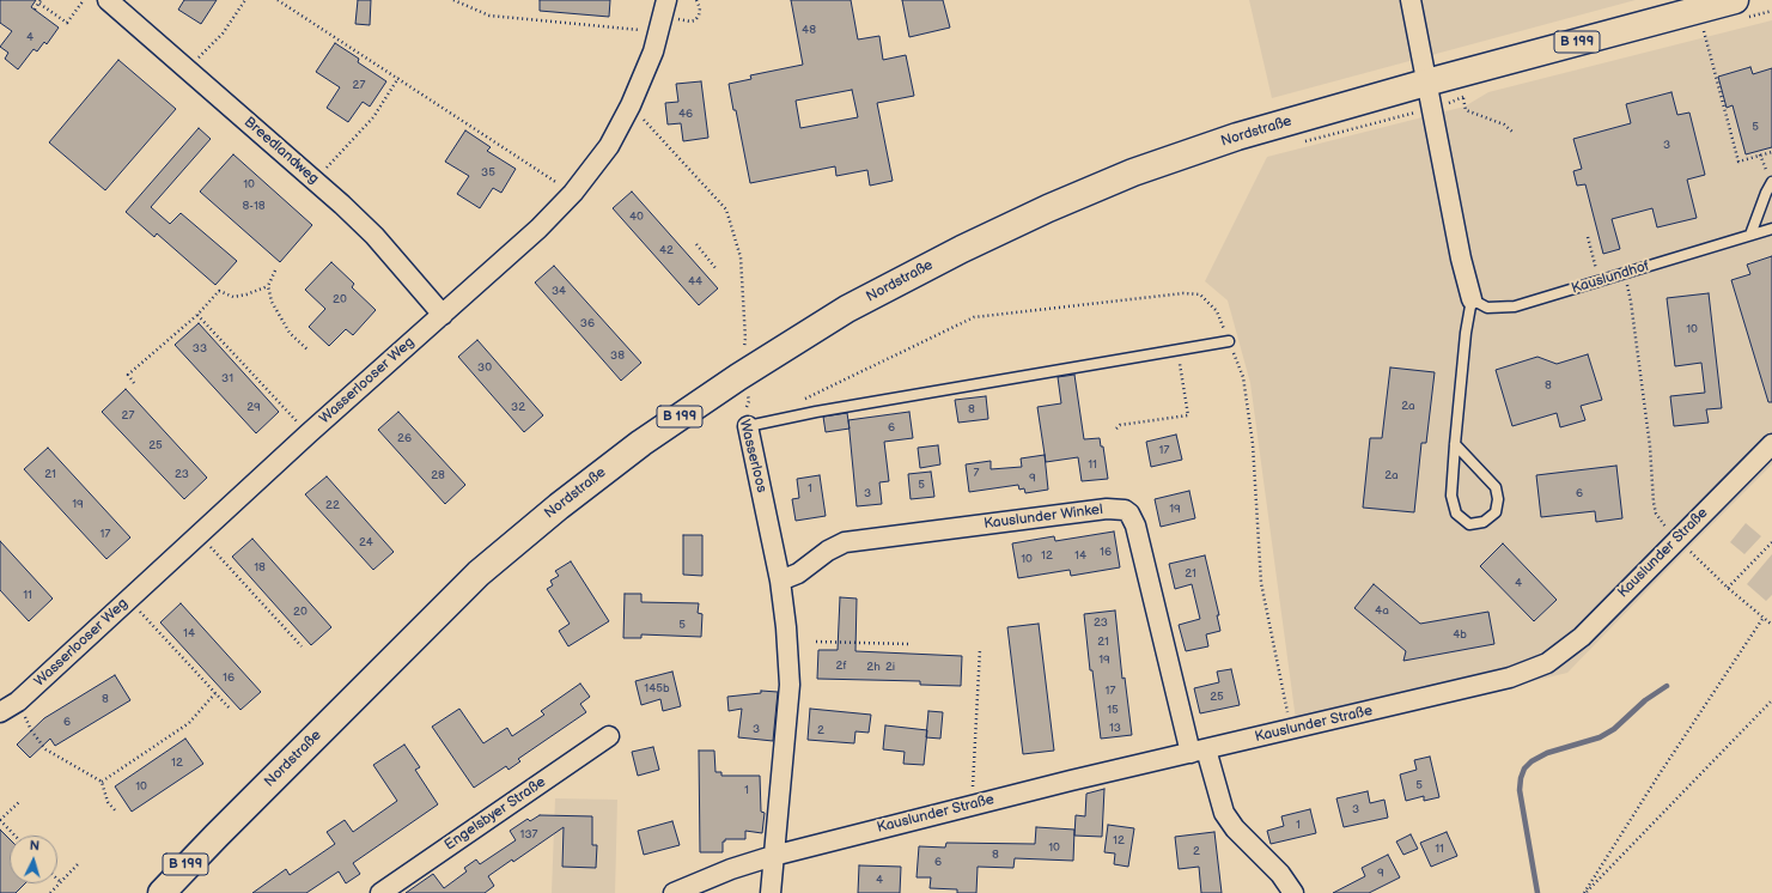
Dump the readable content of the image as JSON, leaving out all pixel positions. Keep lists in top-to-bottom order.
{
  "streets": {
    "main road": ["B 199", "Nordstraße"],
    "street": [
      "Breedlandweg",
      "Wasserlooser Weg",
      "Wasserloos",
      "Kauslunder Winkel",
      "Kauslunder Straße",
      "Engelsbyer Straße"
    ],
    "lane": ["Kauslundhof"]
  },
  "crossings": [
    ["Nordstraße", "Wasserloos"],
    ["Breedlandweg", "Wasserlooser Weg"],
    ["Wasserloos", "Kauslunder Winkel"],
    ["Wasserloos", "Kauslunder Straße"],
    ["Kauslunder Winkel", "Kauslunder Straße"]
  ],
  "house_numbers": [
    "48",
    "4",
    "27",
    "46",
    "5",
    "3",
    "35",
    "10",
    "8-18",
    "40",
    "42",
    "44",
    "34",
    "20",
    "36",
    "10",
    "33",
    "38",
    "30",
    "31",
    "8",
    "2a",
    "29",
    "32",
    "8",
    "27",
    "6",
    "26",
    "25",
    "17",
    "11",
    "7",
    "21",
    "23",
    "28",
    "2a",
    "9",
    "5",
    "1",
    "3",
    "6",
    "19",
    "22",
    "19",
    "17",
    "24",
    "16",
    "12",
    "14",
    "10",
    "18",
    "21",
    "4",
    "11",
    "4a",
    "20",
    "23",
    "5",
    "14",
    "4b",
    "21",
    "19",
    "2f",
    "2h",
    "2i",
    "16",
    "145b",
    "17",
    "25",
    "8",
    "15",
    "6",
    "13",
    "3",
    "2",
    "12",
    "5",
    "10",
    "1",
    "3",
    "1",
    "137",
    "12",
    "10",
    "11",
    "2",
    "8",
    "6",
    "9",
    "4"
  ],
  "north": "top"
}
